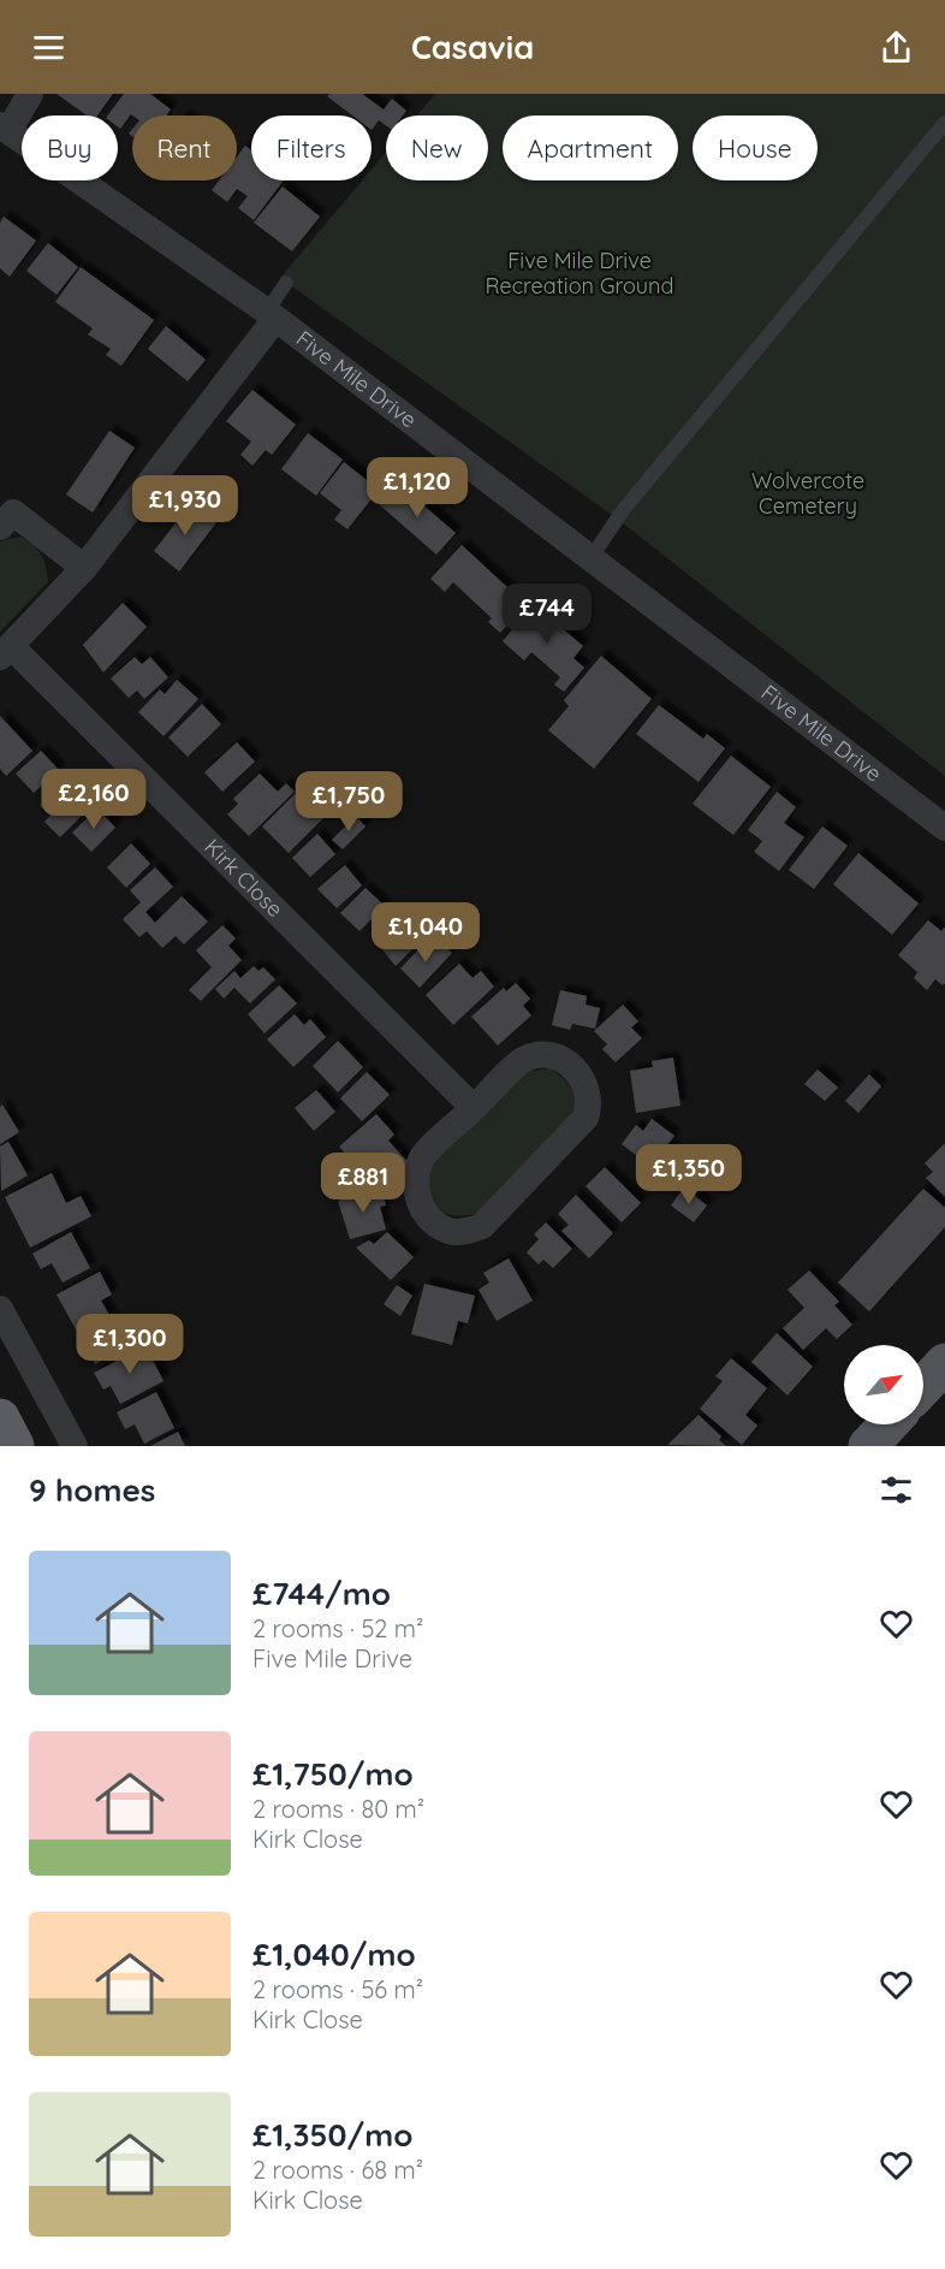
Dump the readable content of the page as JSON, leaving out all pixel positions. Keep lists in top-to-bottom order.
{
  "streets": {
    "street": ["Five Mile Drive", "Kirk Close"]
  },
  "parks": ["Five Mile Drive Recreation Ground", "Wolvercote Cemetery"],
  "north": "top right",
  "page": {
    "header": "Casavia",
    "chip": [
      "Buy",
      "Rent",
      "Filters",
      "New",
      "Apartment",
      "House"
    ],
    "price": [
      "£1,120",
      "£1,930",
      "£744",
      "£2,160",
      "£1,750",
      "£1,040",
      "£1,350",
      "£881",
      "£1,300"
    ],
    "heading": "9 homes",
    "list": [
      {
        "name": "£744/mo",
        "note": "2 rooms · 52 m² · Five Mile Drive"
      },
      {
        "name": "£1,750/mo",
        "note": "2 rooms · 80 m² · Kirk Close"
      },
      {
        "name": "£1,040/mo",
        "note": "2 rooms · 56 m² · Kirk Close"
      },
      {
        "name": "£1,350/mo",
        "note": "2 rooms · 68 m² · Kirk Close"
      }
    ]
  }
}
